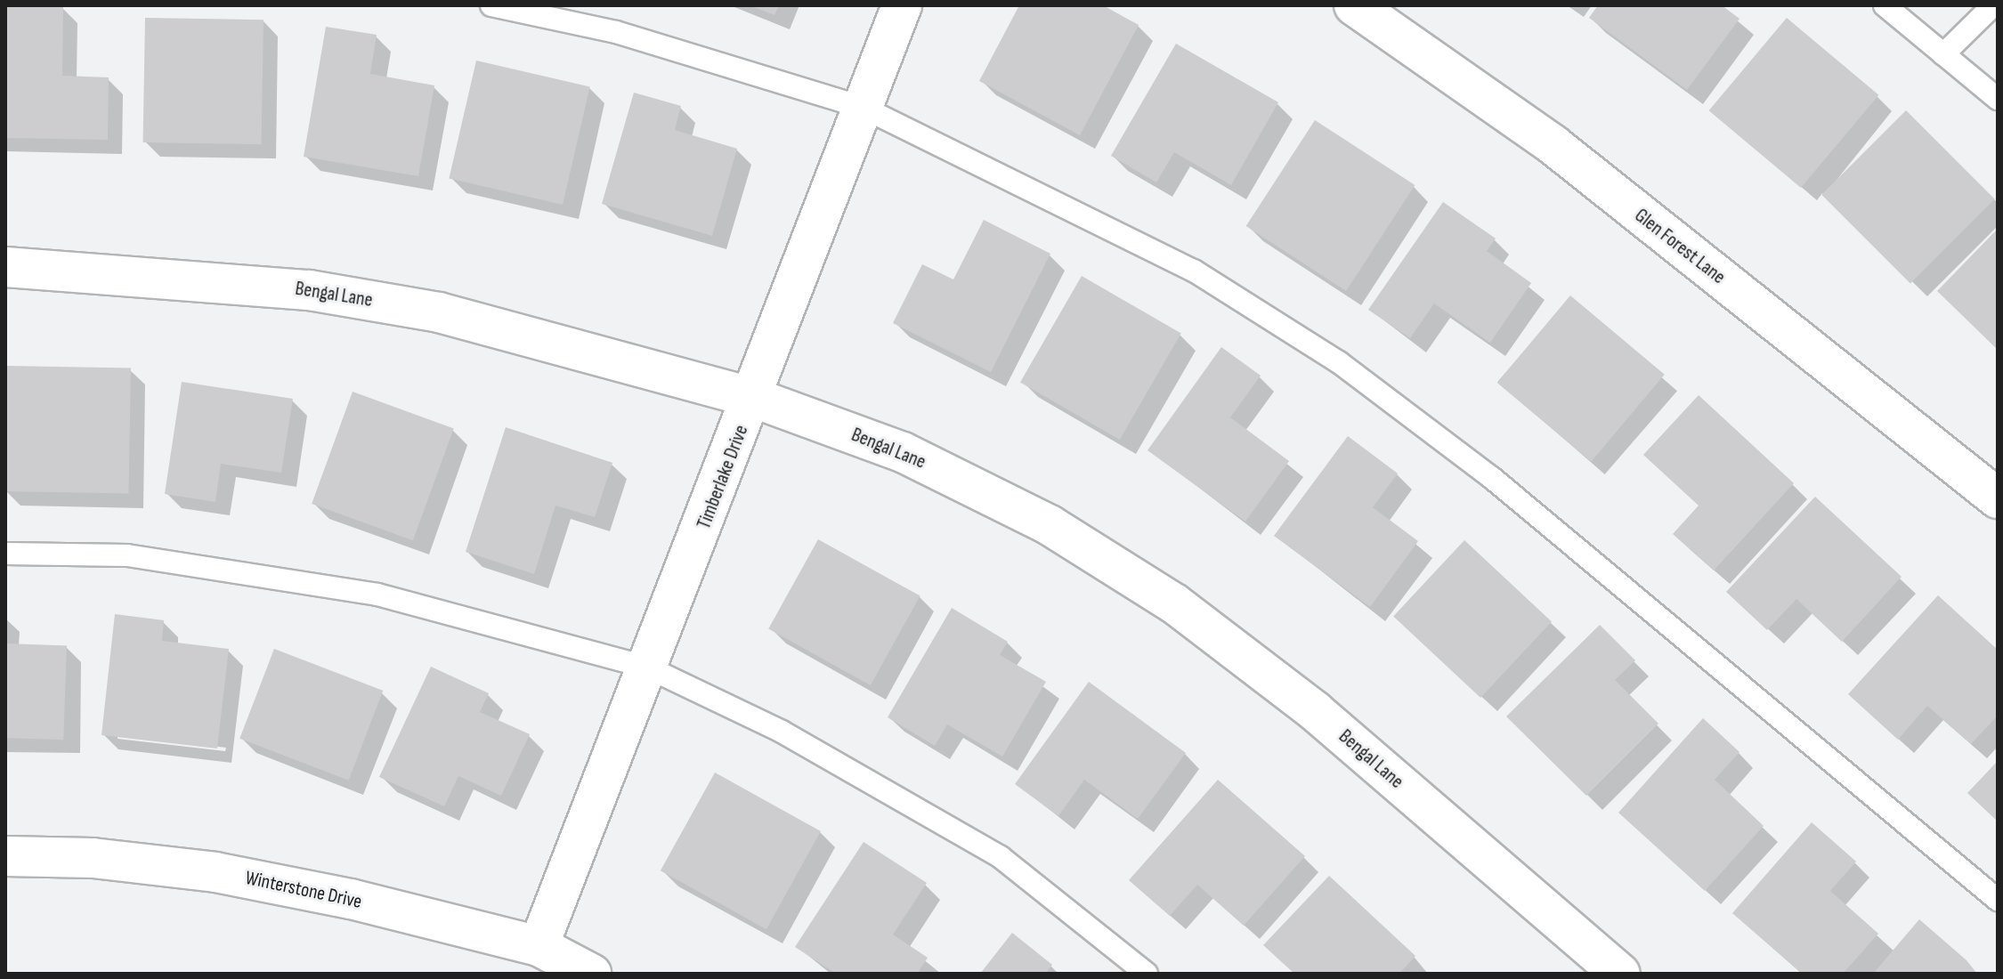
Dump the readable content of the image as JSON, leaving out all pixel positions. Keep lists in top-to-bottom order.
{
  "streets": {
    "street": [
      "Glen Forest Lane",
      "Bengal Lane",
      "Timberlake Drive",
      "Winterstone Drive"
    ]
  },
  "crossings": [
    ["Bengal Lane", "Timberlake Drive"],
    ["Timberlake Drive", "Winterstone Drive"]
  ]
}
